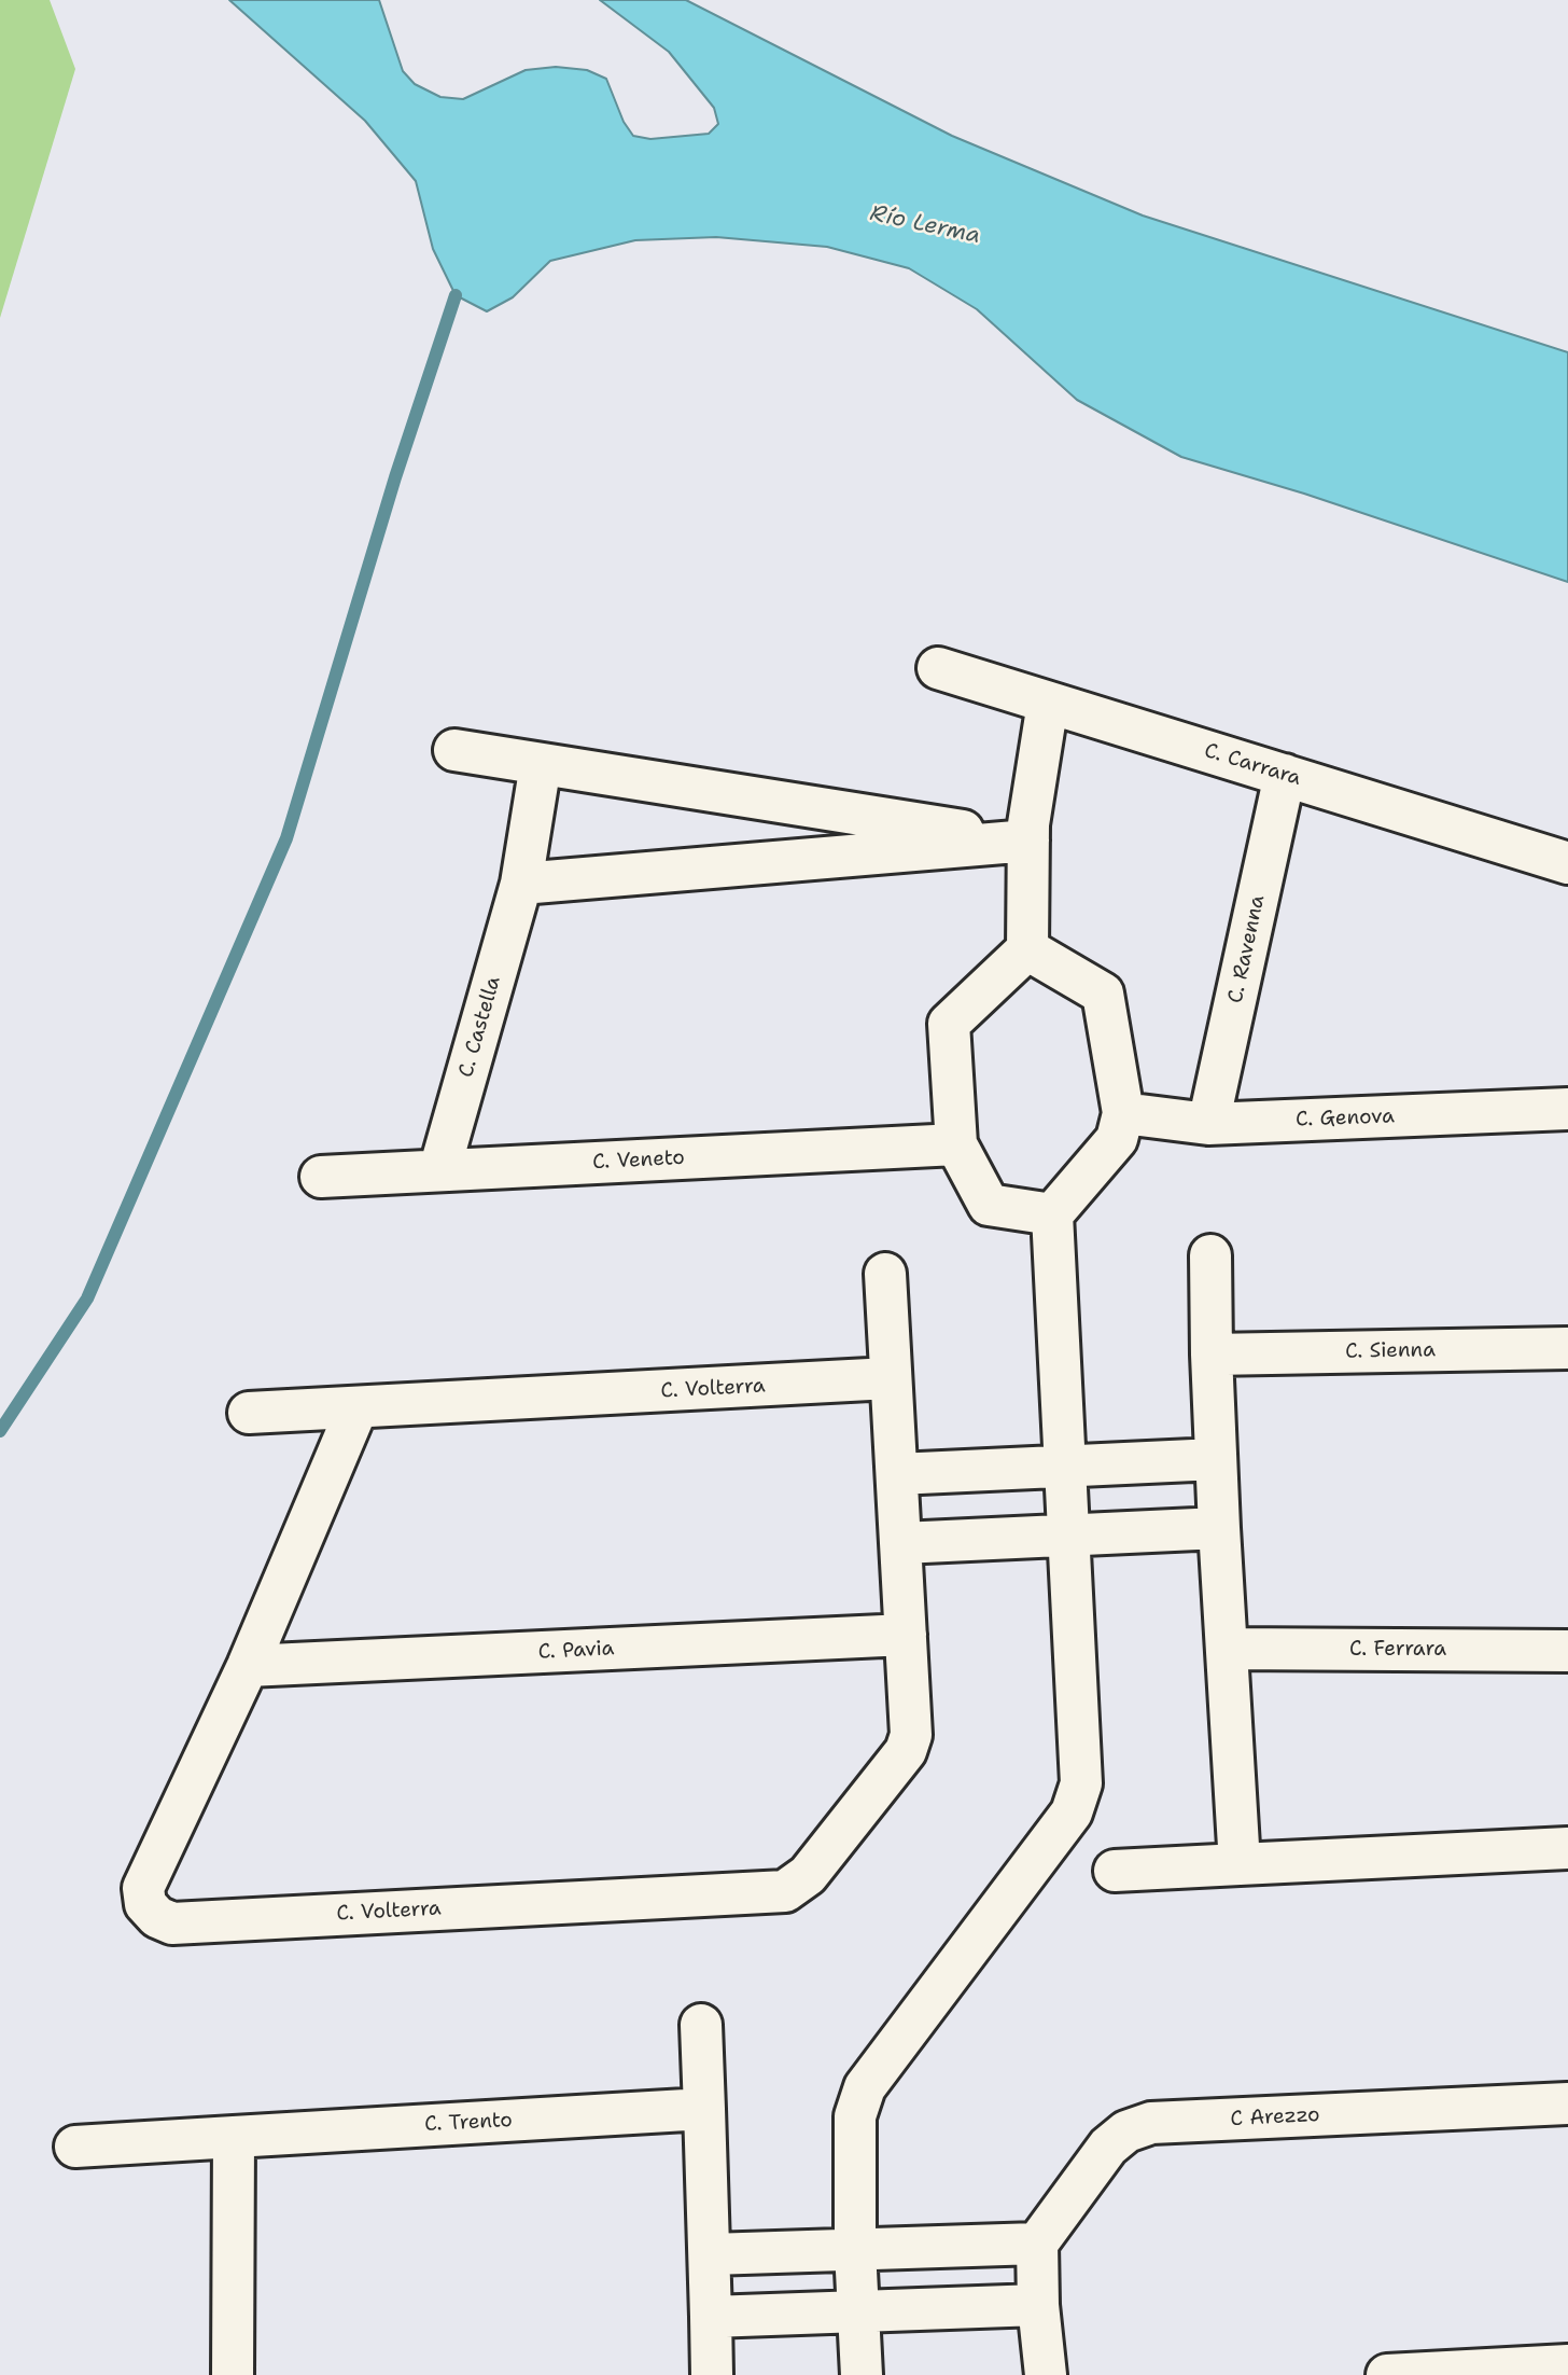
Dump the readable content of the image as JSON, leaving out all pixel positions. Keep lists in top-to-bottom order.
{
  "streets": {
    "street": [
      "C. Carrara",
      "C. Ravenna",
      "C. Castella",
      "C. Genova",
      "C. Veneto",
      "C. Sienna",
      "C. Volterra",
      "C. Ferrara",
      "C. Pavia",
      "C Arezzo",
      "C. Trento"
    ]
  },
  "crossings": [
    ["C. Carrara", "C. Ravenna"],
    ["C. Ravenna", "C. Genova"],
    ["C. Castella", "C. Veneto"],
    ["C. Genova", "C. Veneto"],
    ["C. Volterra", "C. Pavia"]
  ],
  "water": ["Río Lerma"]
}
